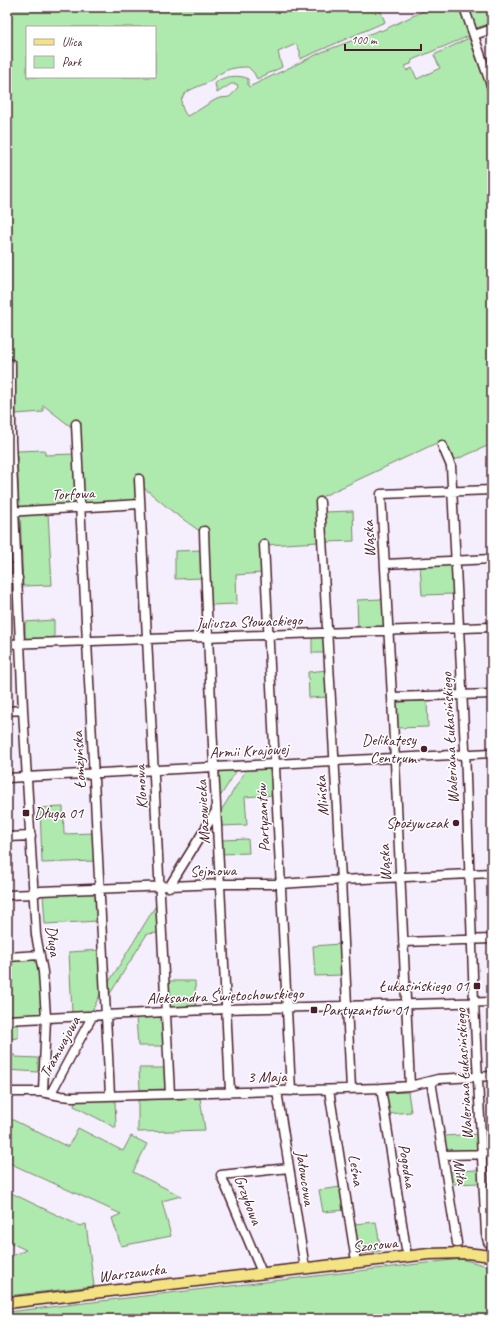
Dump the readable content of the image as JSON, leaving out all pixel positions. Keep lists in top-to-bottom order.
{
  "streets": {
    "main road": ["Szosowa", "Warszawska"],
    "street": [
      "Torfowa",
      "Wąska",
      "Juliusza Słowackiego",
      "Waleriana Łukasińskiego",
      "Armii Krajowej",
      "Łomżyńska",
      "Klonowa",
      "Mińska",
      "Mazowiecka",
      "Partyzantów",
      "Sejmowa",
      "Długa",
      "Aleksandra Świętochowskiego",
      "Tramwajowa",
      "3 Maja",
      "Pogodna",
      "Leśna",
      "Miła",
      "Jałowcowa",
      "Grzybowa"
    ]
  },
  "crossings": [
    ["Torfowa", "Łomżyńska"],
    ["Torfowa", "Klonowa"],
    ["Torfowa", "Długa"],
    ["Wąska", "Juliusza Słowackiego"],
    ["Wąska", "Waleriana Łukasińskiego"],
    ["Wąska", "Armii Krajowej"],
    ["Wąska", "Sejmowa"],
    ["Wąska", "Aleksandra Świętochowskiego"],
    ["Wąska", "3 Maja"],
    ["Juliusza Słowackiego", "Waleriana Łukasińskiego"],
    ["Juliusza Słowackiego", "Łomżyńska"],
    ["Juliusza Słowackiego", "Klonowa"],
    ["Juliusza Słowackiego", "Mińska"],
    ["Juliusza Słowackiego", "Mazowiecka"],
    ["Juliusza Słowackiego", "Partyzantów"],
    ["Juliusza Słowackiego", "Długa"],
    ["Waleriana Łukasińskiego", "Armii Krajowej"],
    ["Waleriana Łukasińskiego", "Sejmowa"],
    ["Waleriana Łukasińskiego", "Aleksandra Świętochowskiego"],
    ["Waleriana Łukasińskiego", "3 Maja"],
    ["Armii Krajowej", "Łomżyńska"],
    ["Armii Krajowej", "Klonowa"],
    ["Armii Krajowej", "Mińska"],
    ["Armii Krajowej", "Mazowiecka"],
    ["Armii Krajowej", "Partyzantów"],
    ["Armii Krajowej", "Długa"],
    ["Łomżyńska", "Sejmowa"],
    ["Łomżyńska", "Aleksandra Świętochowskiego"],
    ["Łomżyńska", "3 Maja"],
    ["Klonowa", "Sejmowa"],
    ["Klonowa", "Aleksandra Świętochowskiego"],
    ["Klonowa", "3 Maja"],
    ["Mińska", "Sejmowa"],
    ["Mińska", "Aleksandra Świętochowskiego"],
    ["Mińska", "3 Maja"],
    ["Mazowiecka", "Sejmowa"],
    ["Mazowiecka", "Aleksandra Świętochowskiego"],
    ["Mazowiecka", "3 Maja"],
    ["Partyzantów", "Sejmowa"],
    ["Partyzantów", "Aleksandra Świętochowskiego"],
    ["Partyzantów", "3 Maja"],
    ["Sejmowa", "Długa"],
    ["Długa", "Aleksandra Świętochowskiego"],
    ["Długa", "Tramwajowa"],
    ["Długa", "3 Maja"],
    ["Aleksandra Świętochowskiego", "Tramwajowa"],
    ["Tramwajowa", "3 Maja"],
    ["3 Maja", "Pogodna"],
    ["3 Maja", "Leśna"],
    ["3 Maja", "Miła"],
    ["3 Maja", "Jałowcowa"],
    ["Jałowcowa", "Grzybowa"],
    ["Jałowcowa", "Szosowa"],
    ["Grzybowa", "Szosowa"],
    ["Grzybowa", "Warszawska"],
    ["Szosowa", "Warszawska"]
  ],
  "places": {
    "other": ["Delikatesy Centrum", "Spożywczak"],
    "transit": ["Długa 01", "Łukasińskiego 01", "Partyzantów 01"]
  },
  "legend": ["Ulica", "Park"],
  "scale_bar": "100 m"
}
